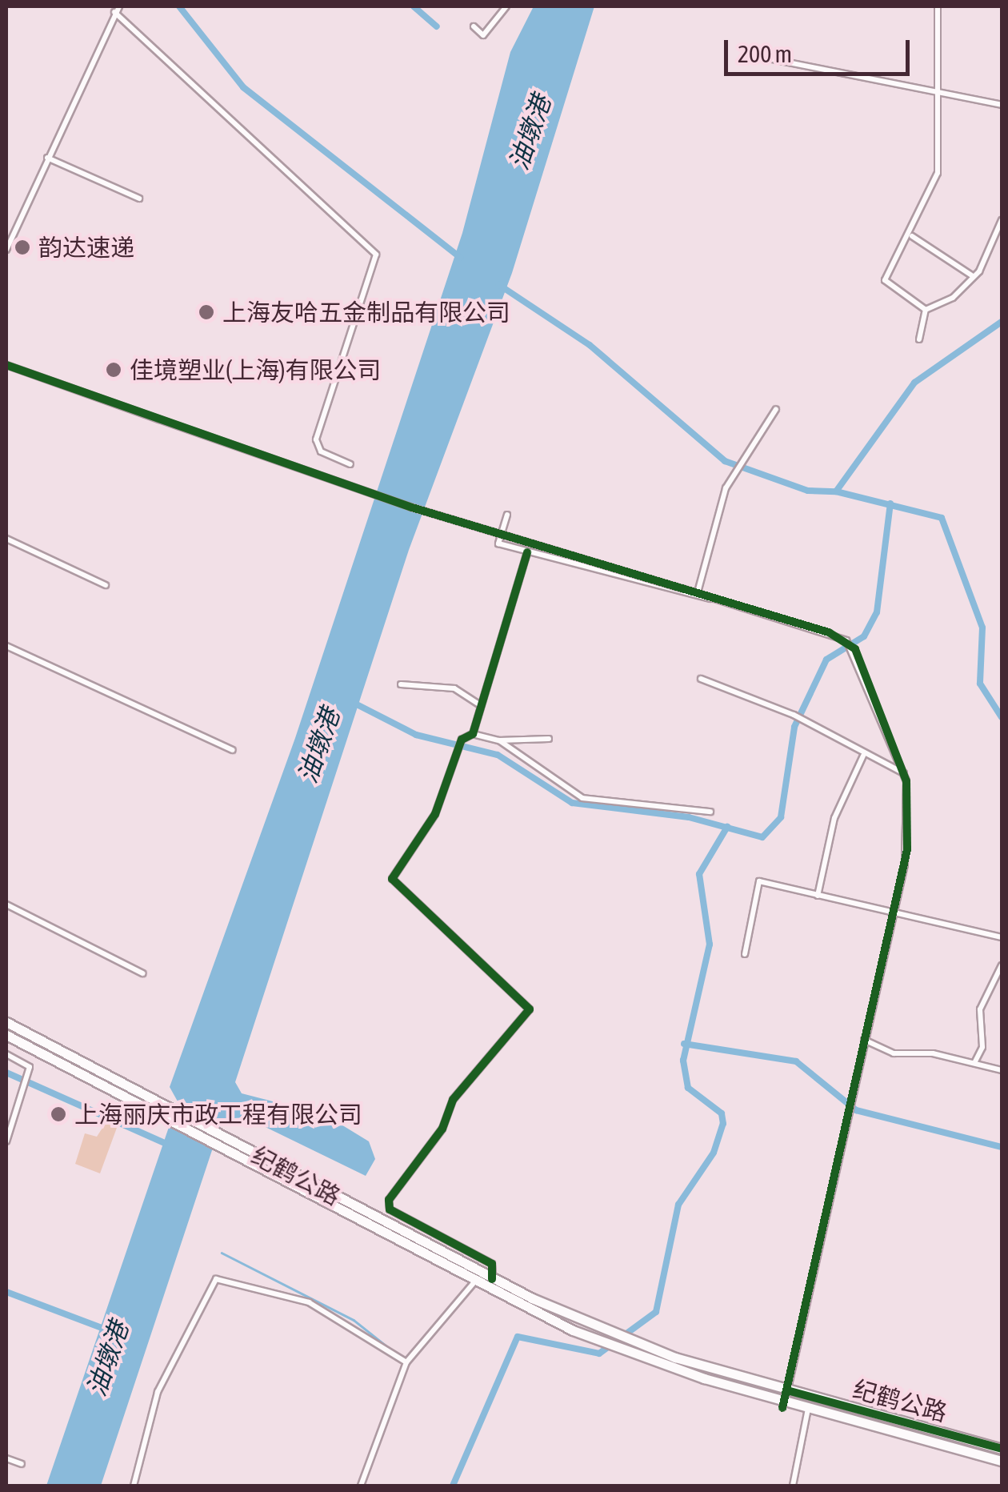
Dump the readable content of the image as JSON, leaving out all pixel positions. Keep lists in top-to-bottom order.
{
  "streets": {
    "main road": ["纪鹤公路"]
  },
  "water": ["油墩港"],
  "places": [
    "韵达速递",
    "上海友哈五金制品有限公司",
    "佳境塑业(上海)有限公司",
    "上海丽庆市政工程有限公司"
  ],
  "scale_bar": "200 m"
}
